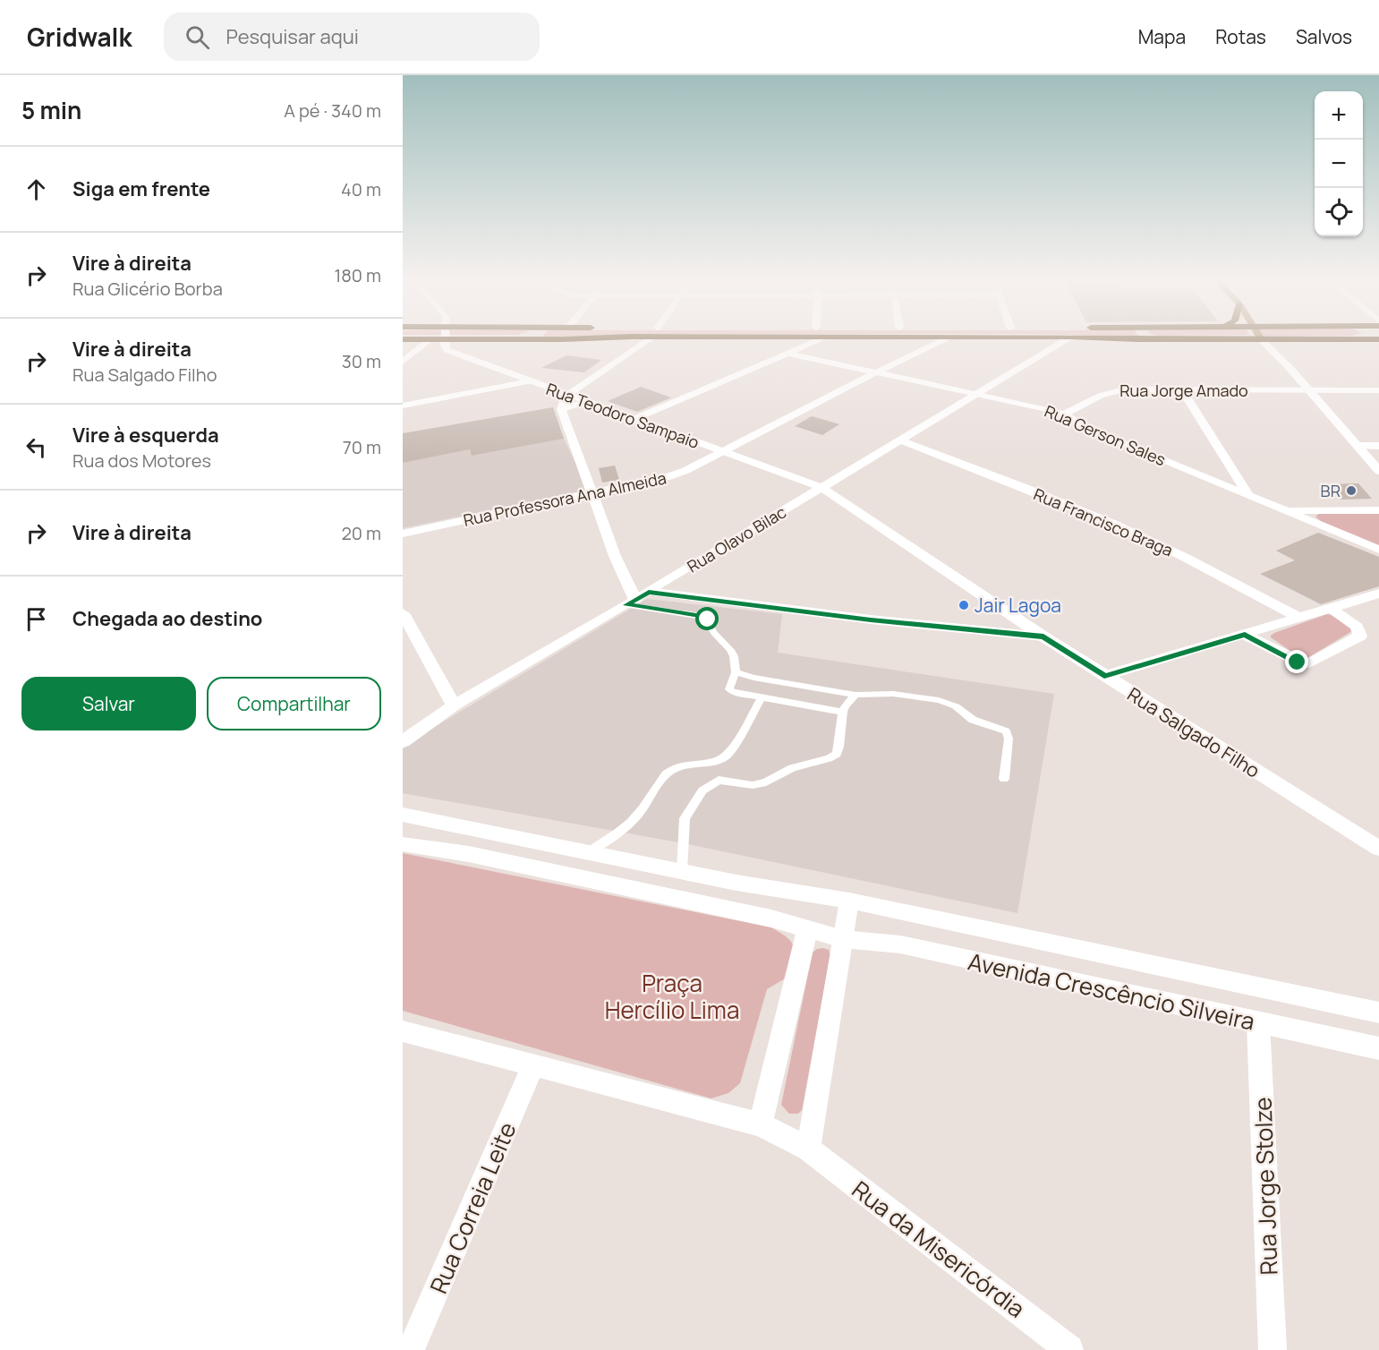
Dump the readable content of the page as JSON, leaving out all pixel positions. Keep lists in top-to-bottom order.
{
  "streets": {
    "street": [
      "Rua Jorge Amado",
      "Rua Teodoro Sampaio",
      "Rua Gerson Sales",
      "Rua Professora Ana Almeida",
      "Rua Francisco Braga",
      "Rua Olavo Bilac",
      "Rua Salgado Filho",
      "Avenida Crescêncio Silveira",
      "Rua Jorge Stolze",
      "Rua Correia Leite",
      "Rua da Misericórdia"
    ]
  },
  "crossings": [
    ["Rua Jorge Amado", "Rua Gerson Sales"],
    ["Rua Teodoro Sampaio", "Rua Professora Ana Almeida"],
    ["Rua Teodoro Sampaio", "Rua Olavo Bilac"],
    ["Rua Teodoro Sampaio", "Rua Salgado Filho"],
    ["Rua Gerson Sales", "Rua Professora Ana Almeida"],
    ["Rua Gerson Sales", "Rua Olavo Bilac"],
    ["Rua Francisco Braga", "Rua Olavo Bilac"],
    ["Rua Olavo Bilac", "Rua Salgado Filho"],
    ["Avenida Crescêncio Silveira", "Rua Jorge Stolze"]
  ],
  "parks": ["Praça Hercílio Lima"],
  "places": ["BR", "Jair Lagoa"],
  "page": {
    "header": "Gridwalk",
    "search": "Pesquisar aqui",
    "nav": ["Mapa", "Rotas", "Salvos"],
    "heading": ["5 min", "A pé · 340 m"],
    "map_buttons": ["+", "−"],
    "list": [
      ["Siga em frente", "40 m"],
      ["Vire à direita", "Rua Glicério Borba", "180 m"],
      ["Vire à direita", "Rua Salgado Filho", "30 m"],
      ["Vire à esquerda", "Rua dos Motores", "70 m"],
      ["Vire à direita", "20 m"],
      "Chegada ao destino"
    ],
    "buttons": ["Salvar", "Compartilhar"]
  }
}
